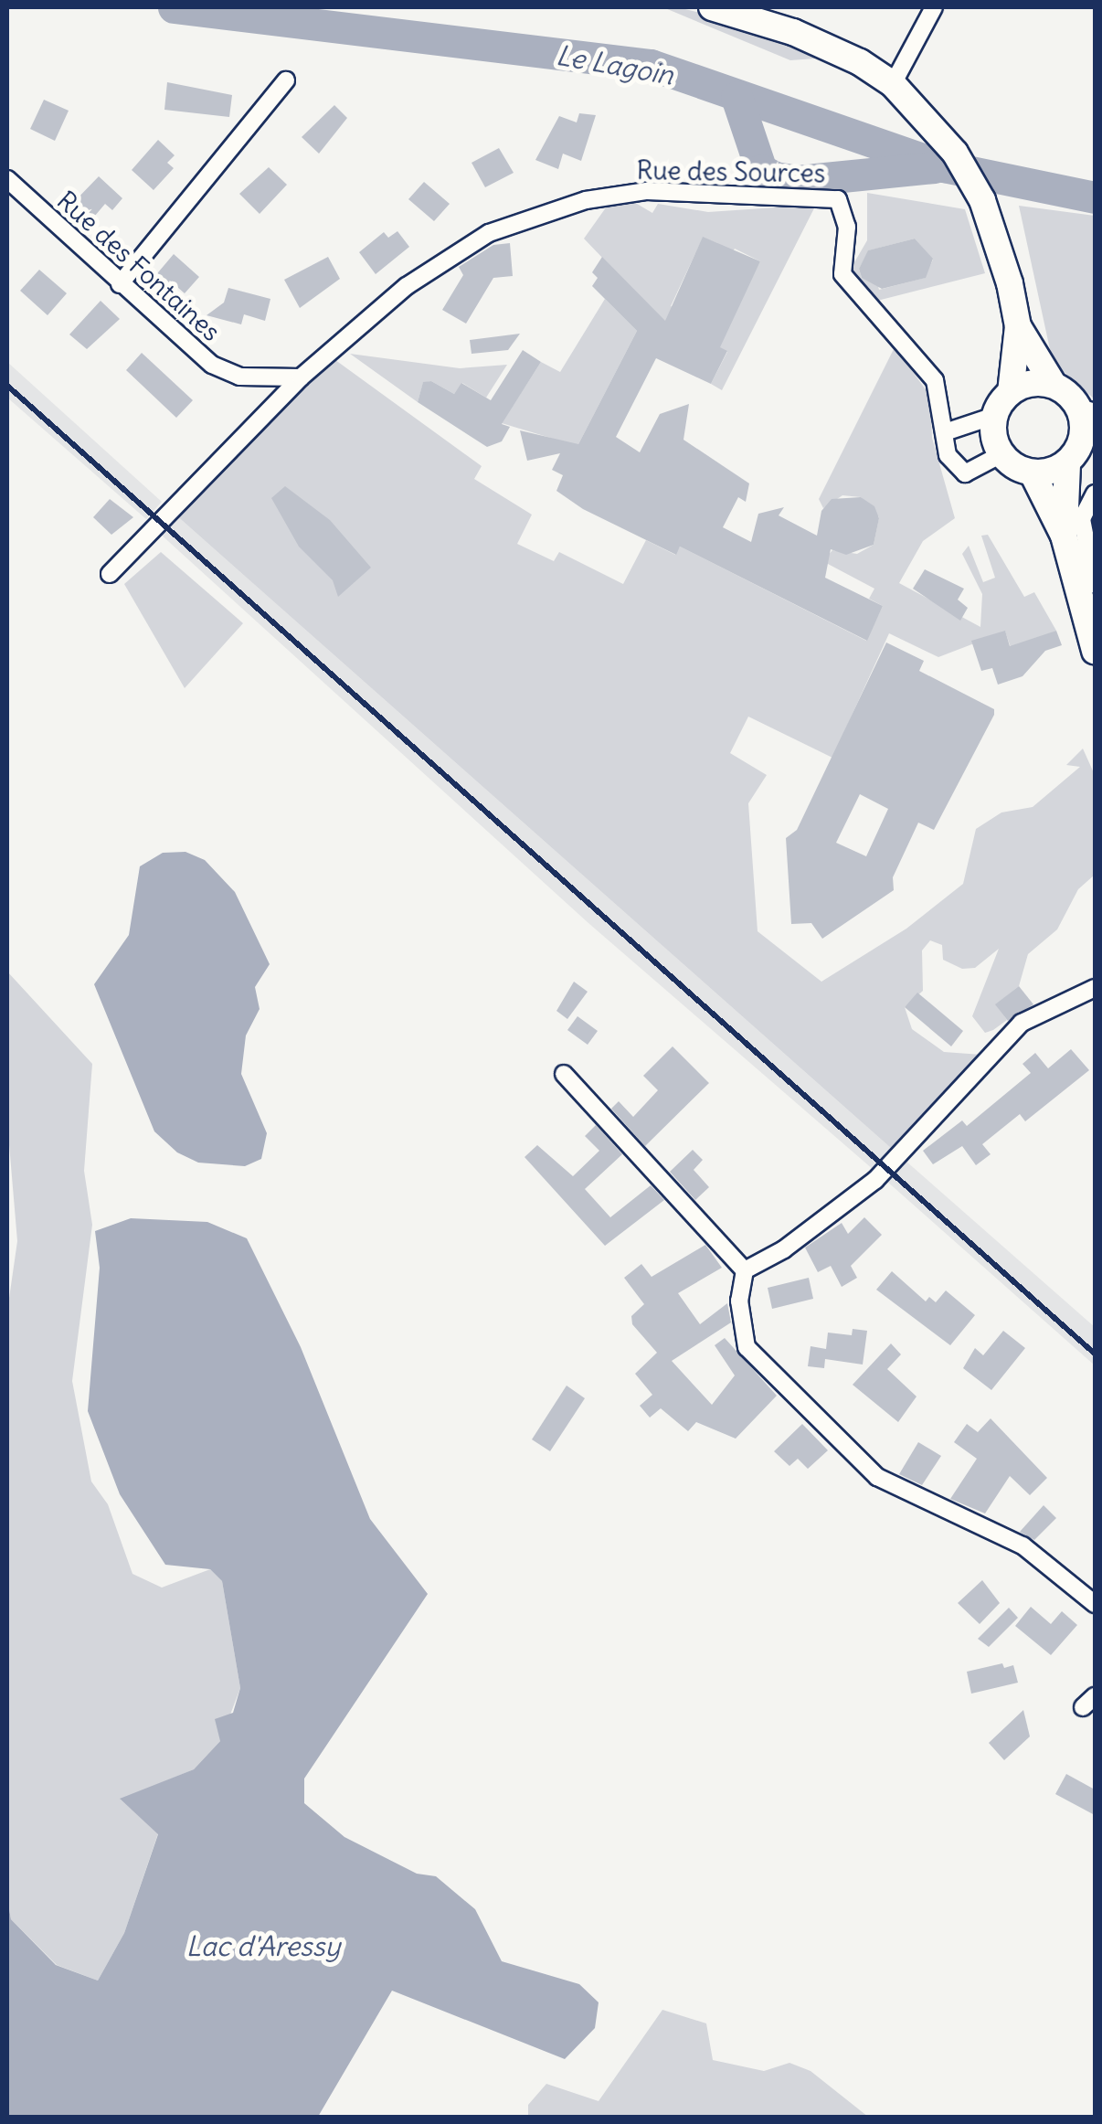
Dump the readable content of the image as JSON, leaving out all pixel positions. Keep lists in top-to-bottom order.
{
  "streets": {
    "street": ["Rue des Sources", "Rue des Fontaines"]
  },
  "crossings": [
    ["Rue des Sources", "Rue des Fontaines"]
  ],
  "water": ["Le Lagoin", "Lac d'Aressy"]
}
